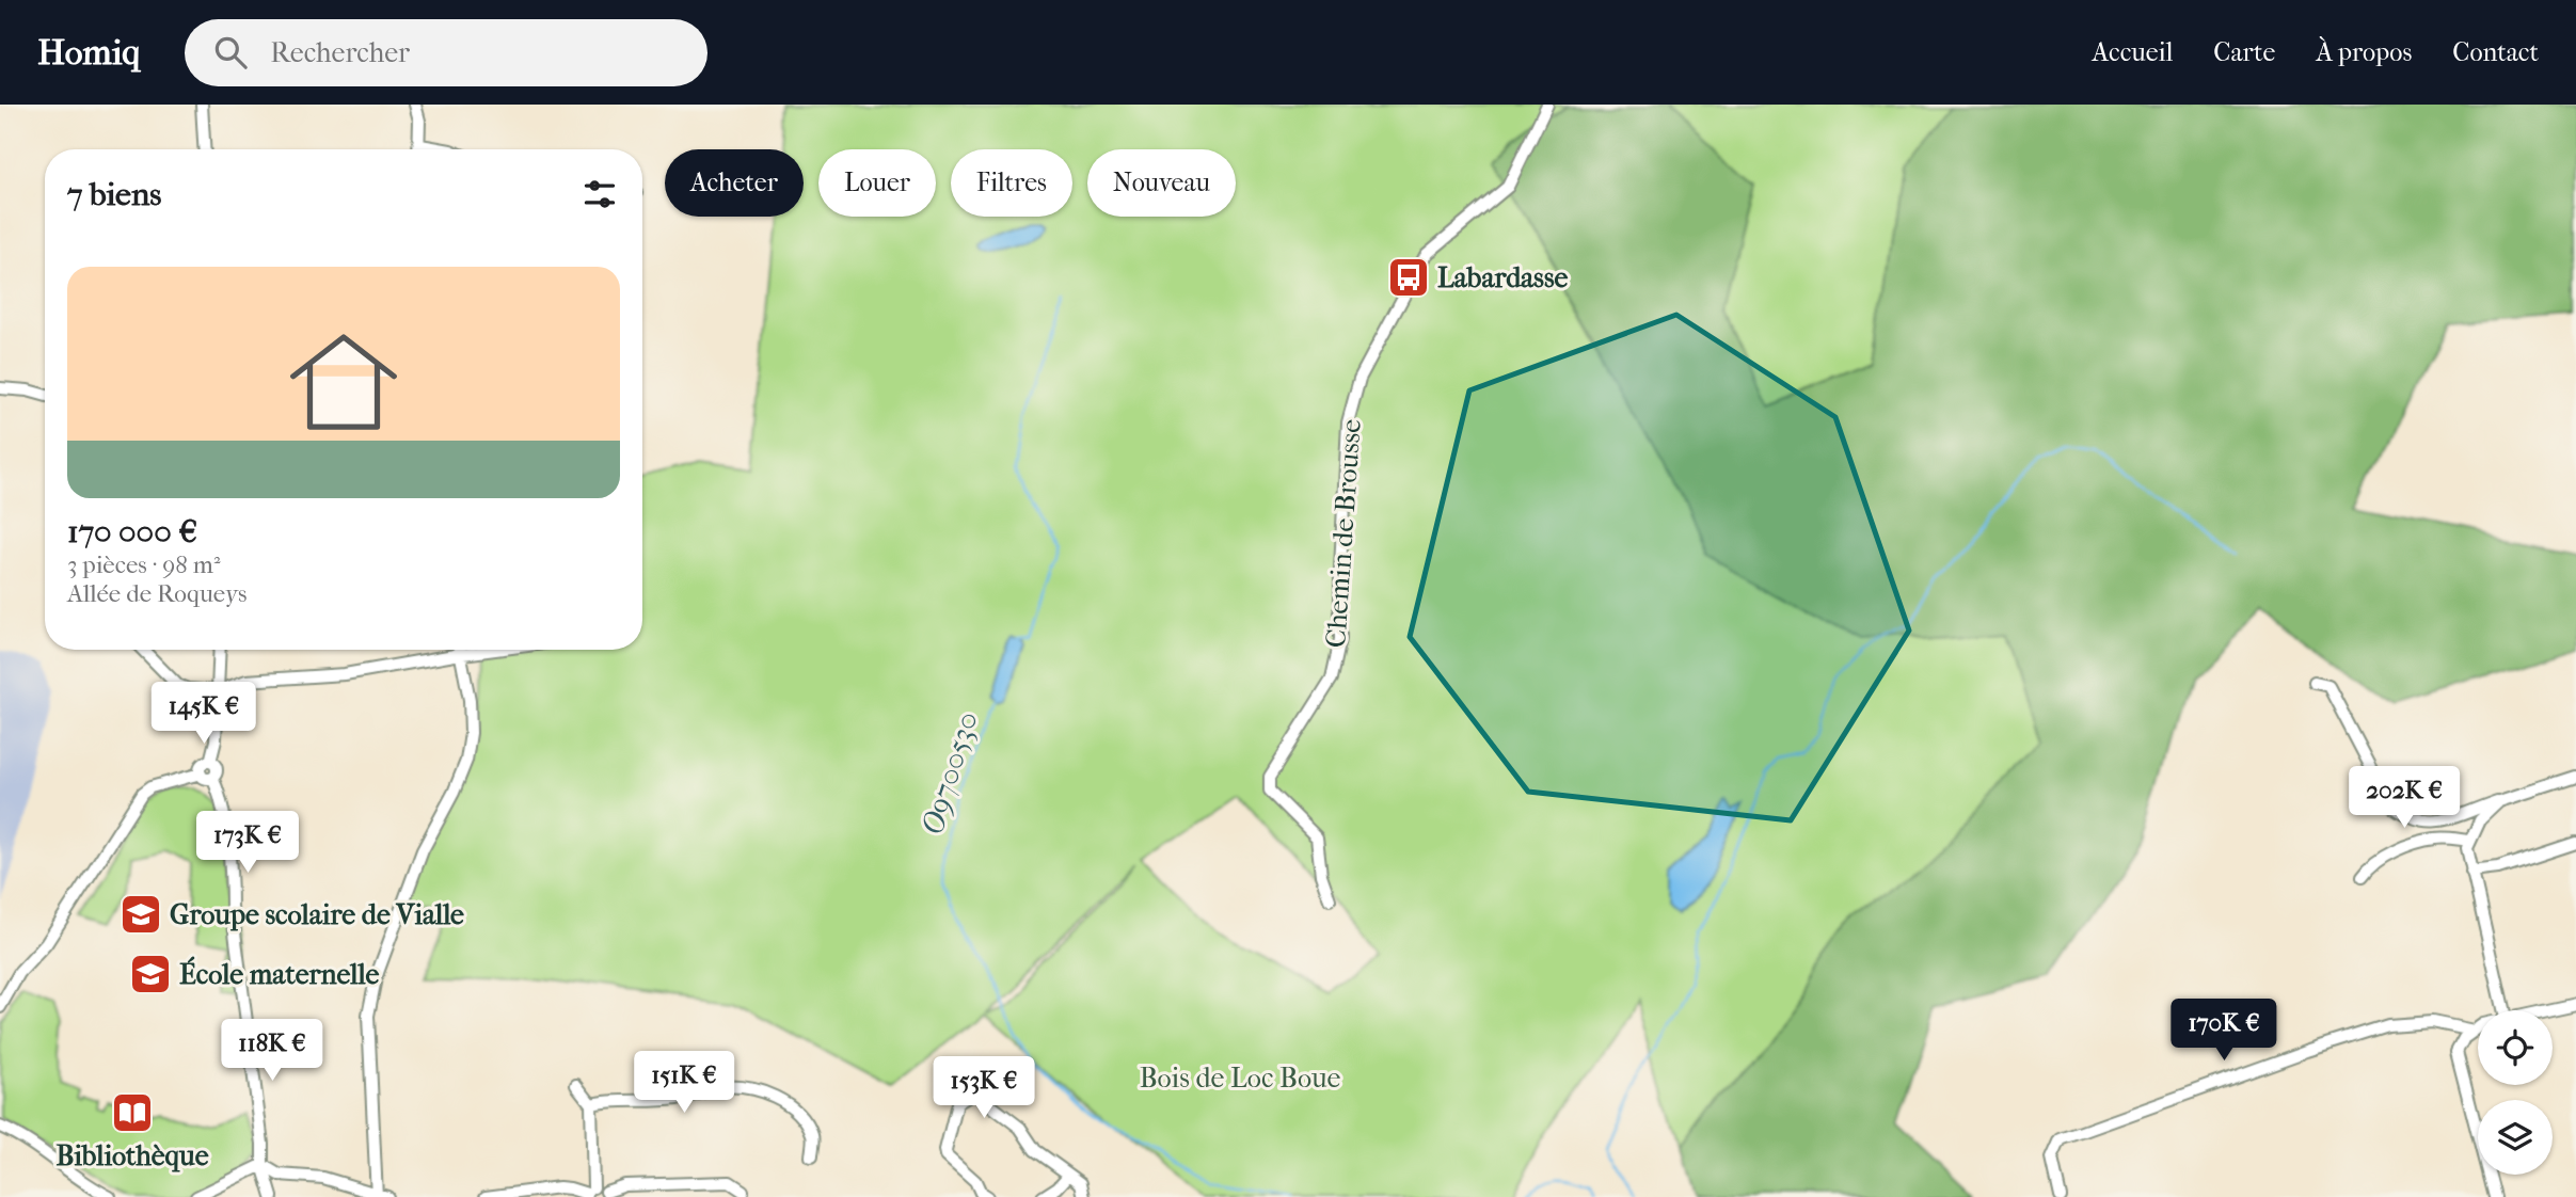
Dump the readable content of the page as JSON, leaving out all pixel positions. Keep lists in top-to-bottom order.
{
  "streets": {
    "street": ["Chemin de Brousse"]
  },
  "water": ["O9700530"],
  "parks": ["Bois de Loc Boue"],
  "places": {
    "bus stop": ["Labardasse"],
    "school or university": ["Groupe scolaire de Vialle", "École maternelle"],
    "library": ["Bibliothèque"]
  },
  "page": {
    "header": "Homiq",
    "search": "Rechercher",
    "nav": [
      "Accueil",
      "Carte",
      "À propos",
      "Contact"
    ],
    "chip": [
      "Acheter",
      "Louer",
      "Filtres",
      "Nouveau"
    ],
    "heading": "7 biens",
    "list": [
      {
        "name": "170 000 €",
        "note": "3 pièces · 98 m² · Allée de Roqueys"
      }
    ],
    "price": [
      "145K €",
      "202K €",
      "173K €",
      "170K €",
      "118K €",
      "151K €",
      "153K €"
    ]
  }
}
